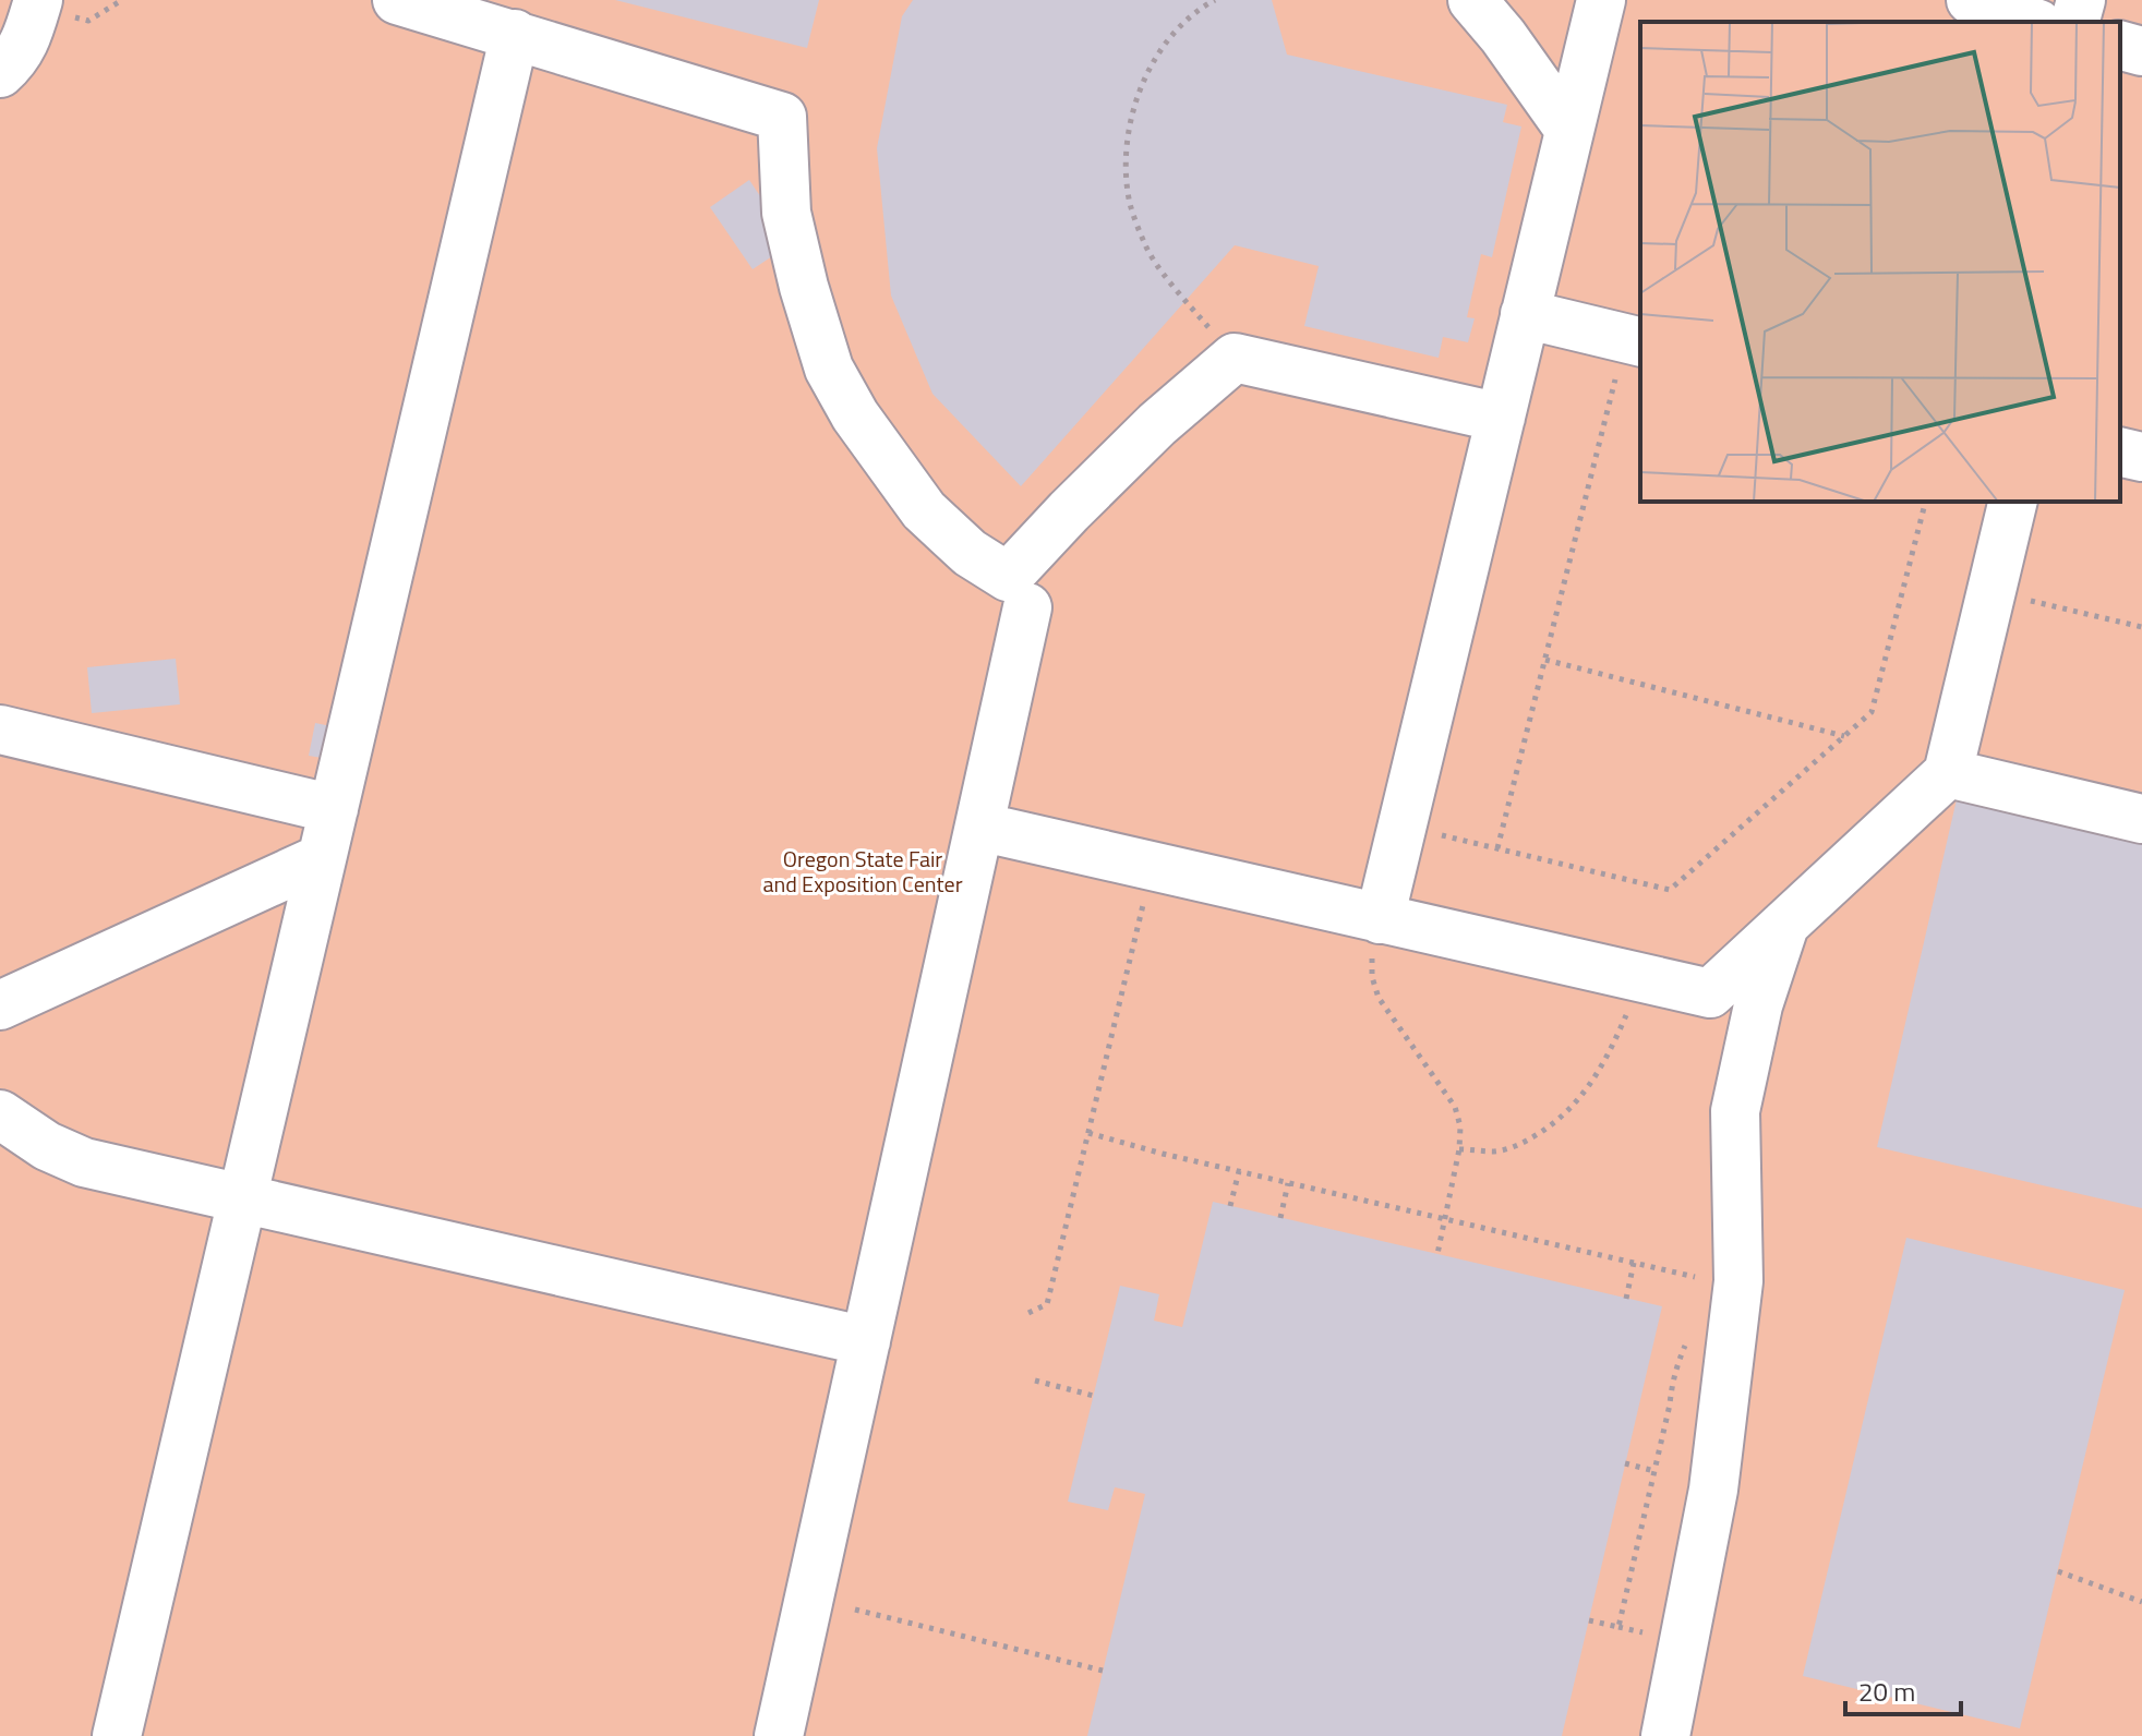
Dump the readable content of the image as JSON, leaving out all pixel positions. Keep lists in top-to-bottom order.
{
  "parks": ["Oregon State Fair and Exposition Center"],
  "scale_bar": "20 m"
}
